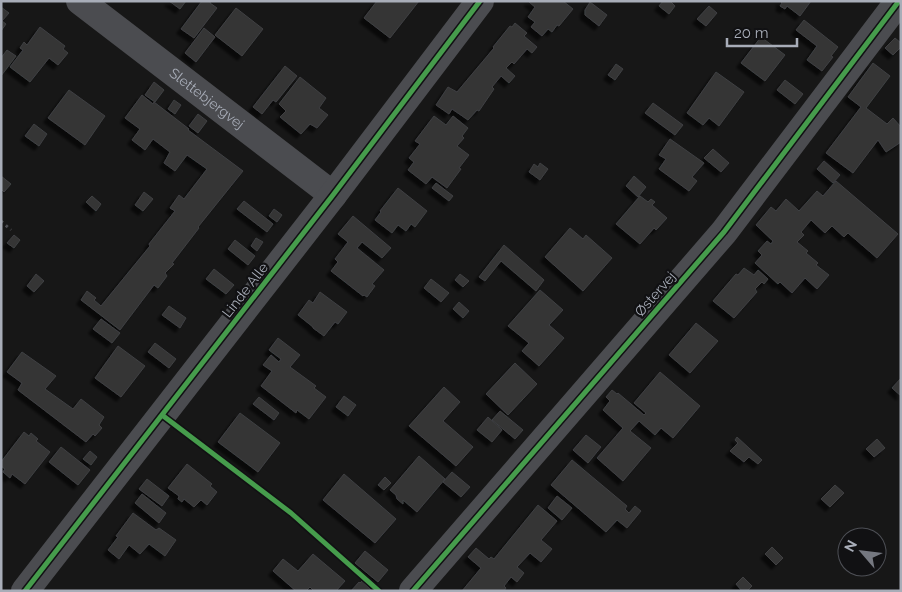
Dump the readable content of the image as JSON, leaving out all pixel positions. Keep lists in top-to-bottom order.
{
  "streets": {
    "street": ["Slettebjergvej", "Linde Alle", "Østervej"]
  },
  "crossings": [
    ["Slettebjergvej", "Linde Alle"]
  ],
  "scale_bar": "20 m",
  "north": "top left"
}
